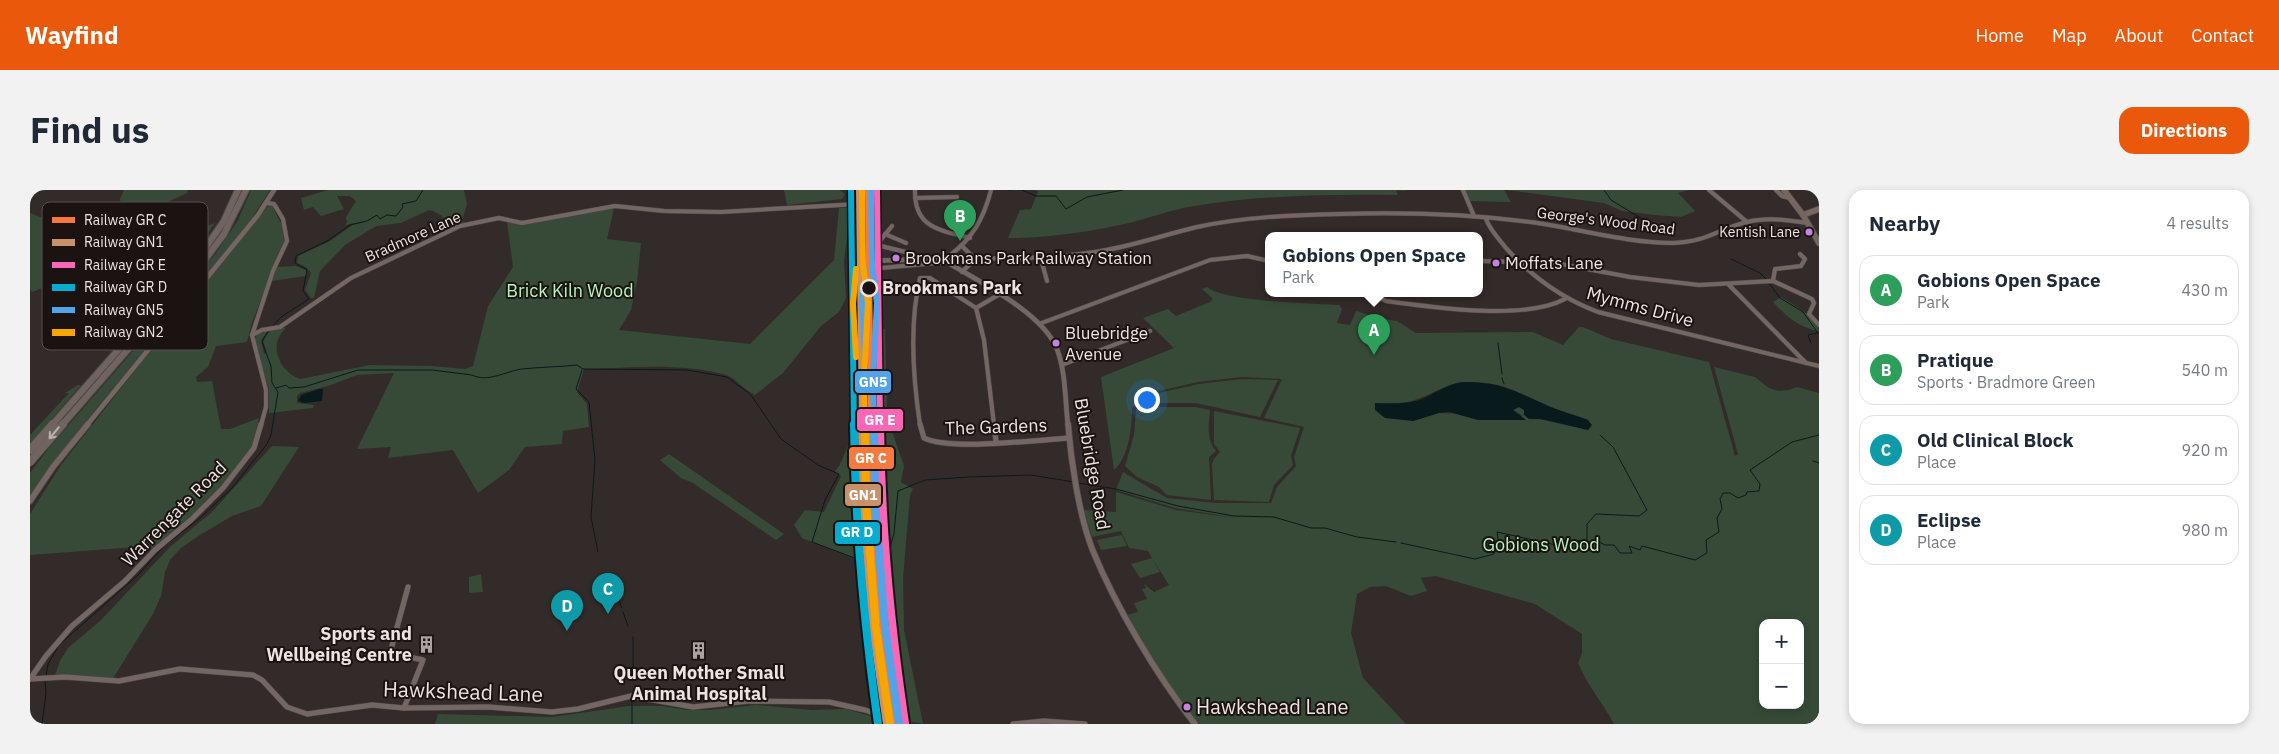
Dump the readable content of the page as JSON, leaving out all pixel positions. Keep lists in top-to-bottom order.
{
  "streets": {
    "street": [
      "George's Wood Road",
      "Bradmore Lane",
      "Mymms Drive",
      "The Gardens",
      "Bluebridge Road",
      "Warrengate Road",
      "Hawkshead Lane"
    ]
  },
  "crossings": [
    ["George's Wood Road", "Mymms Drive"],
    ["George's Wood Road", "Bluebridge Road"],
    ["Bradmore Lane", "Warrengate Road"],
    ["The Gardens", "Bluebridge Road"],
    ["Warrengate Road", "Hawkshead Lane"]
  ],
  "parks": ["Brick Kiln Wood", "Gobions Wood"],
  "places": {
    "other": [
      "Kentish Lane",
      "Brookmans Park Railway Station",
      "Moffats Lane",
      "Brookmans Park",
      "Bluebridge Avenue",
      "Hawkshead Lane"
    ],
    "building": ["Sports and Wellbeing Centre", "Queen Mother Small Animal Hospital"]
  },
  "lines": ["rail line GN1", "rail line GN5", "rail line GN2"],
  "legend": [
    "Railway GR C",
    "Railway GN1",
    "Railway GR E",
    "Railway GR D",
    "Railway GN5",
    "Railway GN2"
  ],
  "page": {
    "header": "Wayfind",
    "nav": [
      "Home",
      "Map",
      "About",
      "Contact"
    ],
    "title": "Find us",
    "buttons": "Directions",
    "heading": ["Nearby", "4 results"],
    "pins": [
      "B",
      "A",
      "C",
      "D"
    ],
    "popup": ["Gobions Open Space", "Park"],
    "list": [
      {
        "mark": "A",
        "name": "Gobions Open Space",
        "note": "Park",
        "value": "430 m"
      },
      {
        "mark": "B",
        "name": "Pratique",
        "note": "Sports · Bradmore Green",
        "value": "540 m"
      },
      {
        "mark": "C",
        "name": "Old Clinical Block",
        "note": "Place",
        "value": "920 m"
      },
      {
        "mark": "D",
        "name": "Eclipse",
        "note": "Place",
        "value": "980 m"
      }
    ],
    "map_buttons": ["+", "−"]
  }
}
